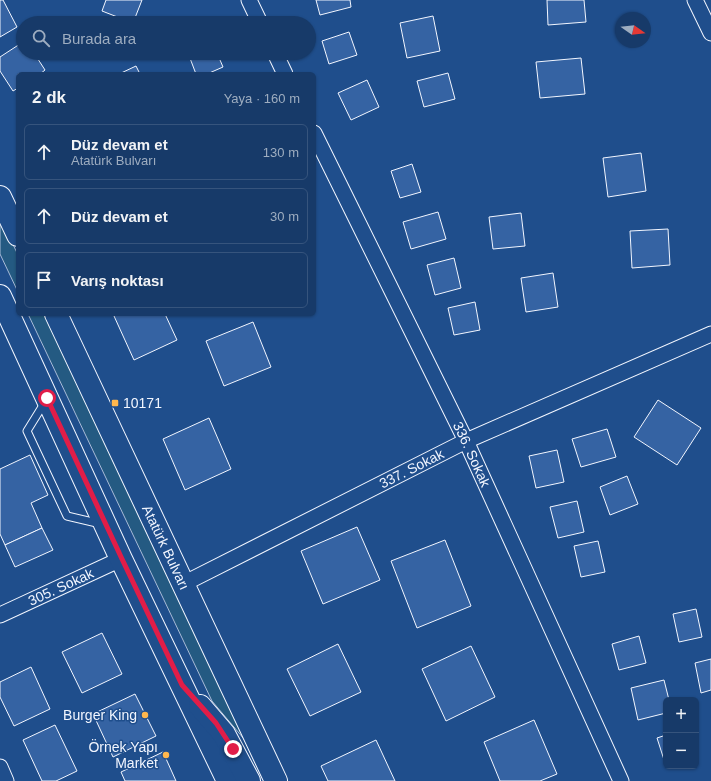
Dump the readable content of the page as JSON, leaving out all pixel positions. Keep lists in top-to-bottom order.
{
  "streets": {
    "main road": ["Atatürk Bulvarı"],
    "street": ["336. Sokak", "337. Sokak", "305. Sokak"]
  },
  "crossings": [
    ["336. Sokak", "337. Sokak"],
    ["337. Sokak", "Atatürk Bulvarı"]
  ],
  "places": {
    "transit": ["10171"],
    "other": ["Burger King", "Örnek Yapı Market"]
  },
  "north": "right",
  "page": {
    "search": "Burada ara",
    "heading": ["2 dk", "Yaya · 160 m"],
    "list": [
      ["Düz devam et", "Atatürk Bulvarı", "130 m"],
      ["Düz devam et", "30 m"],
      "Varış noktası"
    ],
    "map_buttons": ["+", "−"]
  }
}
